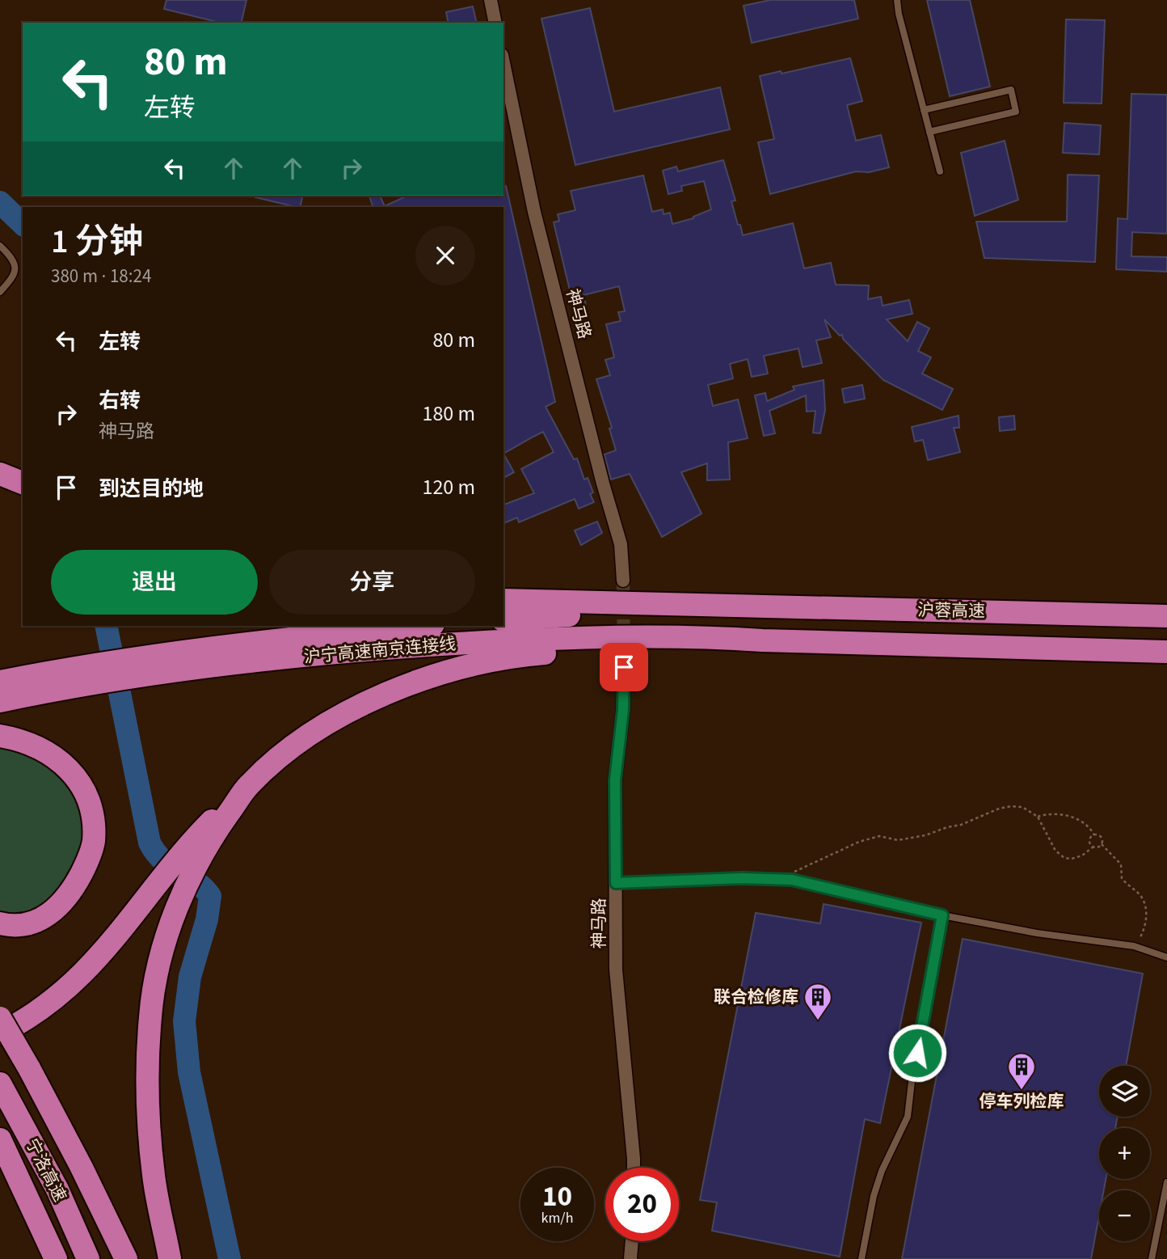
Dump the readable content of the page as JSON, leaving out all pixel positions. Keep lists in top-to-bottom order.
{
  "streets": {
    "highway": ["沪蓉高速", "沪宁高速南京连接线", "宁洛高速"],
    "street": ["神马路"]
  },
  "crossings": [
    ["沪蓉高速", "沪宁高速南京连接线"]
  ],
  "places": {
    "building": ["联合检修库", "停车列检库"]
  },
  "page": {
    "turn": ["80 m", "左转"],
    "heading": ["1 分钟", "380 m · 18:24"],
    "list": [
      {
        "name": "左转",
        "value": "80 m"
      },
      {
        "name": "右转",
        "note": "神马路",
        "value": "180 m"
      },
      {
        "name": "到达目的地",
        "value": "120 m"
      }
    ],
    "buttons": ["退出", "分享"],
    "map_buttons": ["+", "−"],
    "speed": "10 km/h",
    "limit": "20"
  }
}
